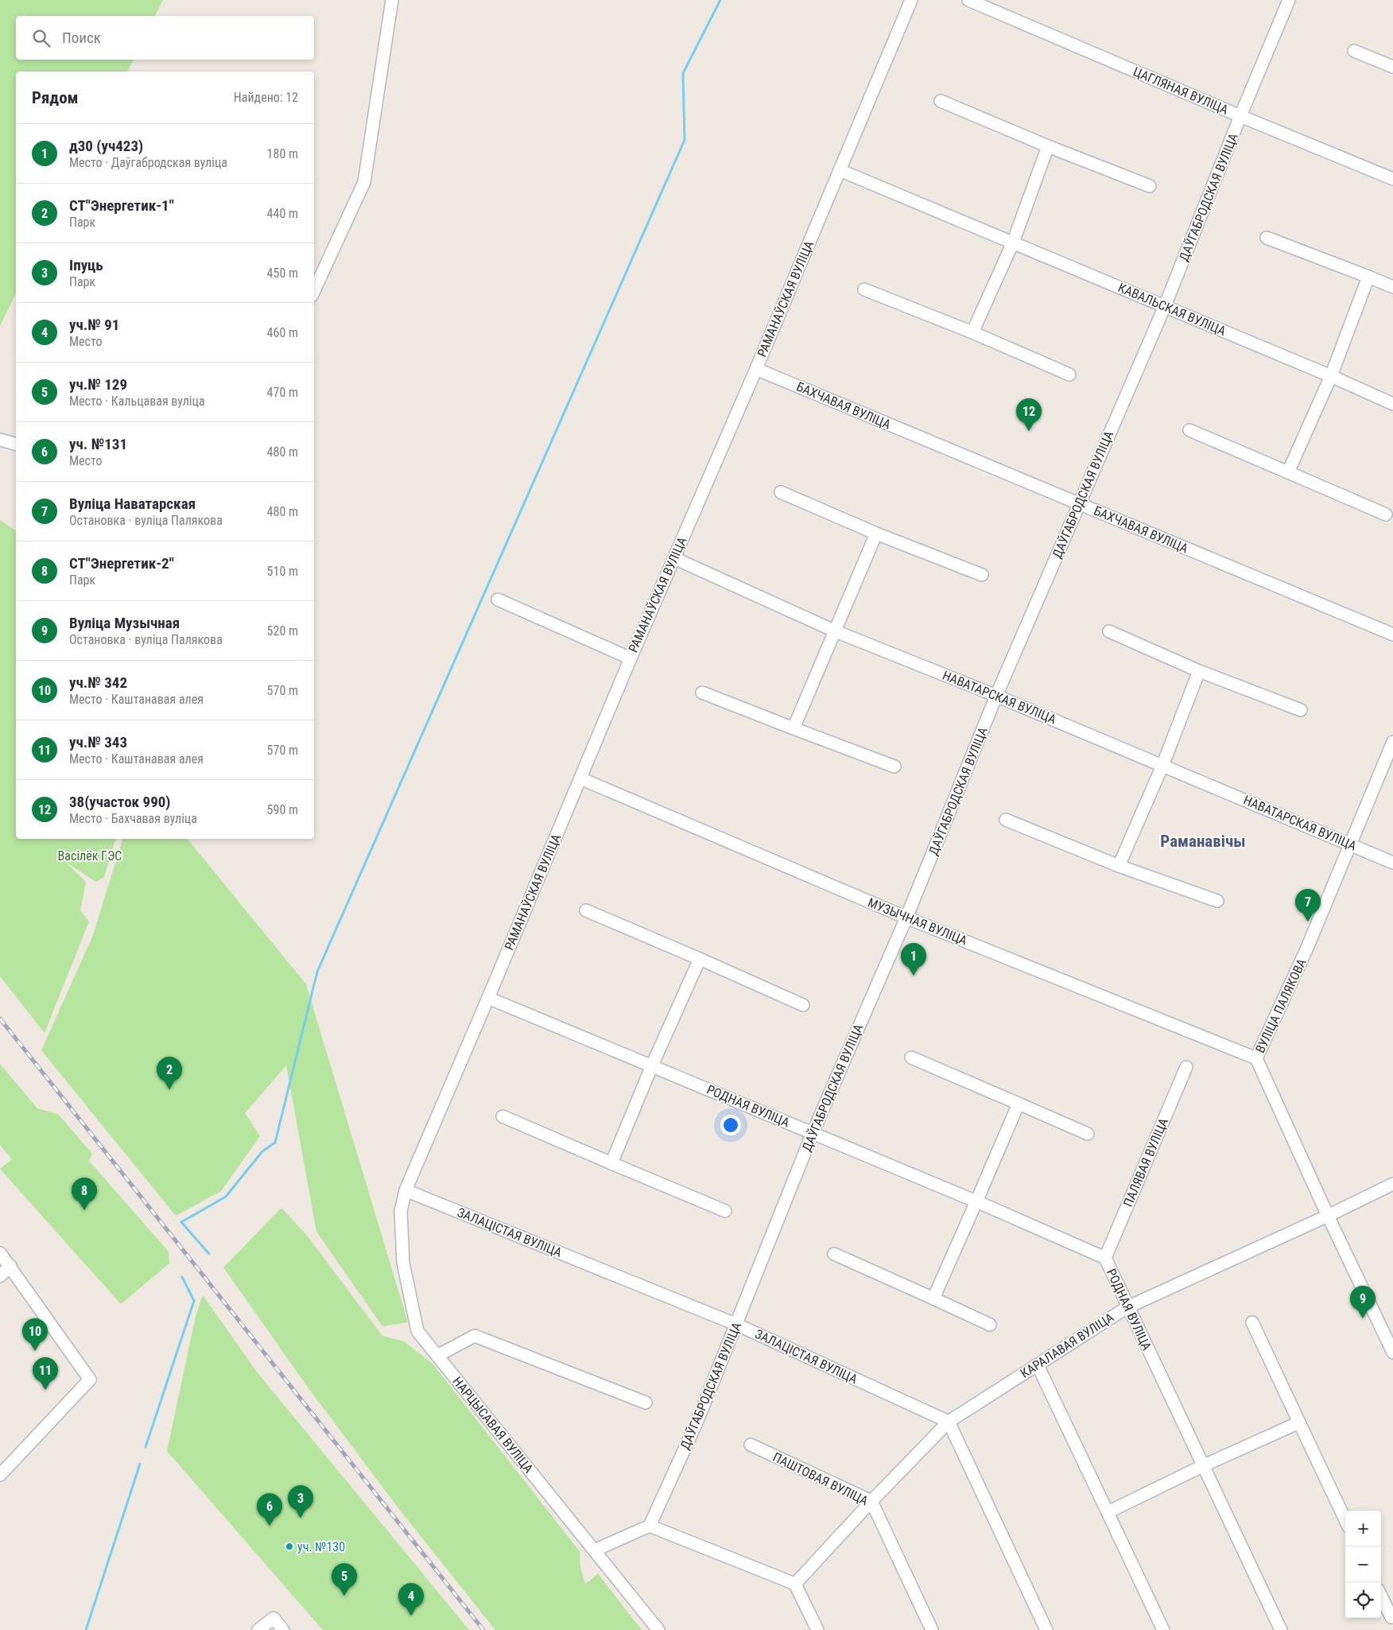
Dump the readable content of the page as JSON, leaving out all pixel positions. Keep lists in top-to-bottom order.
{
  "streets": {
    "street": [
      "ЦАГЛЯНАЯ ВУЛІЦА",
      "ДАЎГАБРОДСКАЯ ВУЛІЦА",
      "РАМАНАЎСКАЯ ВУЛІЦА",
      "КАВАЛЬСКАЯ ВУЛІЦА",
      "БАХЧАВАЯ ВУЛІЦА",
      "НАВАТАРСКАЯ ВУЛІЦА",
      "МУЗЫЧНАЯ ВУЛІЦА",
      "ВУЛІЦА ПАЛЯКОВА",
      "РОДНАЯ ВУЛІЦА",
      "ПАЛЯВАЯ ВУЛІЦА",
      "ЗАЛАЦІСТАЯ ВУЛІЦА",
      "КАРАЛАВАЯ ВУЛІЦА",
      "НАРЦЫСАВАЯ ВУЛІЦА",
      "ПАШТОВАЯ ВУЛІЦА"
    ]
  },
  "crossings": [
    ["ЦАГЛЯНАЯ ВУЛІЦА", "ДАЎГАБРОДСКАЯ ВУЛІЦА"],
    ["ДАЎГАБРОДСКАЯ ВУЛІЦА", "КАВАЛЬСКАЯ ВУЛІЦА"],
    ["ДАЎГАБРОДСКАЯ ВУЛІЦА", "БАХЧАВАЯ ВУЛІЦА"],
    ["ДАЎГАБРОДСКАЯ ВУЛІЦА", "НАВАТАРСКАЯ ВУЛІЦА"],
    ["ДАЎГАБРОДСКАЯ ВУЛІЦА", "МУЗЫЧНАЯ ВУЛІЦА"],
    ["ДАЎГАБРОДСКАЯ ВУЛІЦА", "РОДНАЯ ВУЛІЦА"],
    ["ДАЎГАБРОДСКАЯ ВУЛІЦА", "ЗАЛАЦІСТАЯ ВУЛІЦА"],
    ["РАМАНАЎСКАЯ ВУЛІЦА", "КАВАЛЬСКАЯ ВУЛІЦА"],
    ["РАМАНАЎСКАЯ ВУЛІЦА", "БАХЧАВАЯ ВУЛІЦА"],
    ["РАМАНАЎСКАЯ ВУЛІЦА", "НАВАТАРСКАЯ ВУЛІЦА"],
    ["РАМАНАЎСКАЯ ВУЛІЦА", "МУЗЫЧНАЯ ВУЛІЦА"],
    ["РАМАНАЎСКАЯ ВУЛІЦА", "РОДНАЯ ВУЛІЦА"],
    ["РАМАНАЎСКАЯ ВУЛІЦА", "ЗАЛАЦІСТАЯ ВУЛІЦА"],
    ["РАМАНАЎСКАЯ ВУЛІЦА", "НАРЦЫСАВАЯ ВУЛІЦА"],
    ["НАВАТАРСКАЯ ВУЛІЦА", "ВУЛІЦА ПАЛЯКОВА"],
    ["МУЗЫЧНАЯ ВУЛІЦА", "ВУЛІЦА ПАЛЯКОВА"],
    ["ВУЛІЦА ПАЛЯКОВА", "КАРАЛАВАЯ ВУЛІЦА"],
    ["РОДНАЯ ВУЛІЦА", "ПАЛЯВАЯ ВУЛІЦА"],
    ["РОДНАЯ ВУЛІЦА", "КАРАЛАВАЯ ВУЛІЦА"],
    ["ЗАЛАЦІСТАЯ ВУЛІЦА", "КАРАЛАВАЯ ВУЛІЦА"],
    ["ЗАЛАЦІСТАЯ ВУЛІЦА", "НАРЦЫСАВАЯ ВУЛІЦА"],
    ["КАРАЛАВАЯ ВУЛІЦА", "ПАШТОВАЯ ВУЛІЦА"]
  ],
  "districts": ["Раманавічы"],
  "parks": ["Васілёк ГЭС"],
  "places": ["уч. №130"],
  "page": {
    "search": "Поиск",
    "heading": ["Рядом", "Найдено: 12"],
    "list": [
      {
        "mark": "1",
        "name": "д30 (уч423)",
        "note": "Место · Даўгабродская вуліца",
        "value": "180 m"
      },
      {
        "mark": "2",
        "name": "СТ\"Энергетик-1\"",
        "note": "Парк",
        "value": "440 m"
      },
      {
        "mark": "3",
        "name": "Іпуць",
        "note": "Парк",
        "value": "450 m"
      },
      {
        "mark": "4",
        "name": "уч.№ 91",
        "note": "Место",
        "value": "460 m"
      },
      {
        "mark": "5",
        "name": "уч.№ 129",
        "note": "Место · Кальцавая вуліца",
        "value": "470 m"
      },
      {
        "mark": "6",
        "name": "уч. №131",
        "note": "Место",
        "value": "480 m"
      },
      {
        "mark": "7",
        "name": "Вуліца Наватарская",
        "note": "Остановка · вуліца Палякова",
        "value": "480 m"
      },
      {
        "mark": "8",
        "name": "СТ\"Энергетик-2\"",
        "note": "Парк",
        "value": "510 m"
      },
      {
        "mark": "9",
        "name": "Вуліца Музычная",
        "note": "Остановка · вуліца Палякова",
        "value": "520 m"
      },
      {
        "mark": "10",
        "name": "уч.№ 342",
        "note": "Место · Каштанавая алея",
        "value": "570 m"
      },
      {
        "mark": "11",
        "name": "уч.№ 343",
        "note": "Место · Каштанавая алея",
        "value": "570 m"
      },
      {
        "mark": "12",
        "name": "38(участок 990)",
        "note": "Место · Бахчавая вуліца",
        "value": "590 m"
      }
    ],
    "pins": [
      "12",
      "7",
      "1",
      "2",
      "8",
      "9",
      "10",
      "11",
      "3",
      "6",
      "5",
      "4"
    ],
    "map_buttons": ["+", "−"]
  }
}
